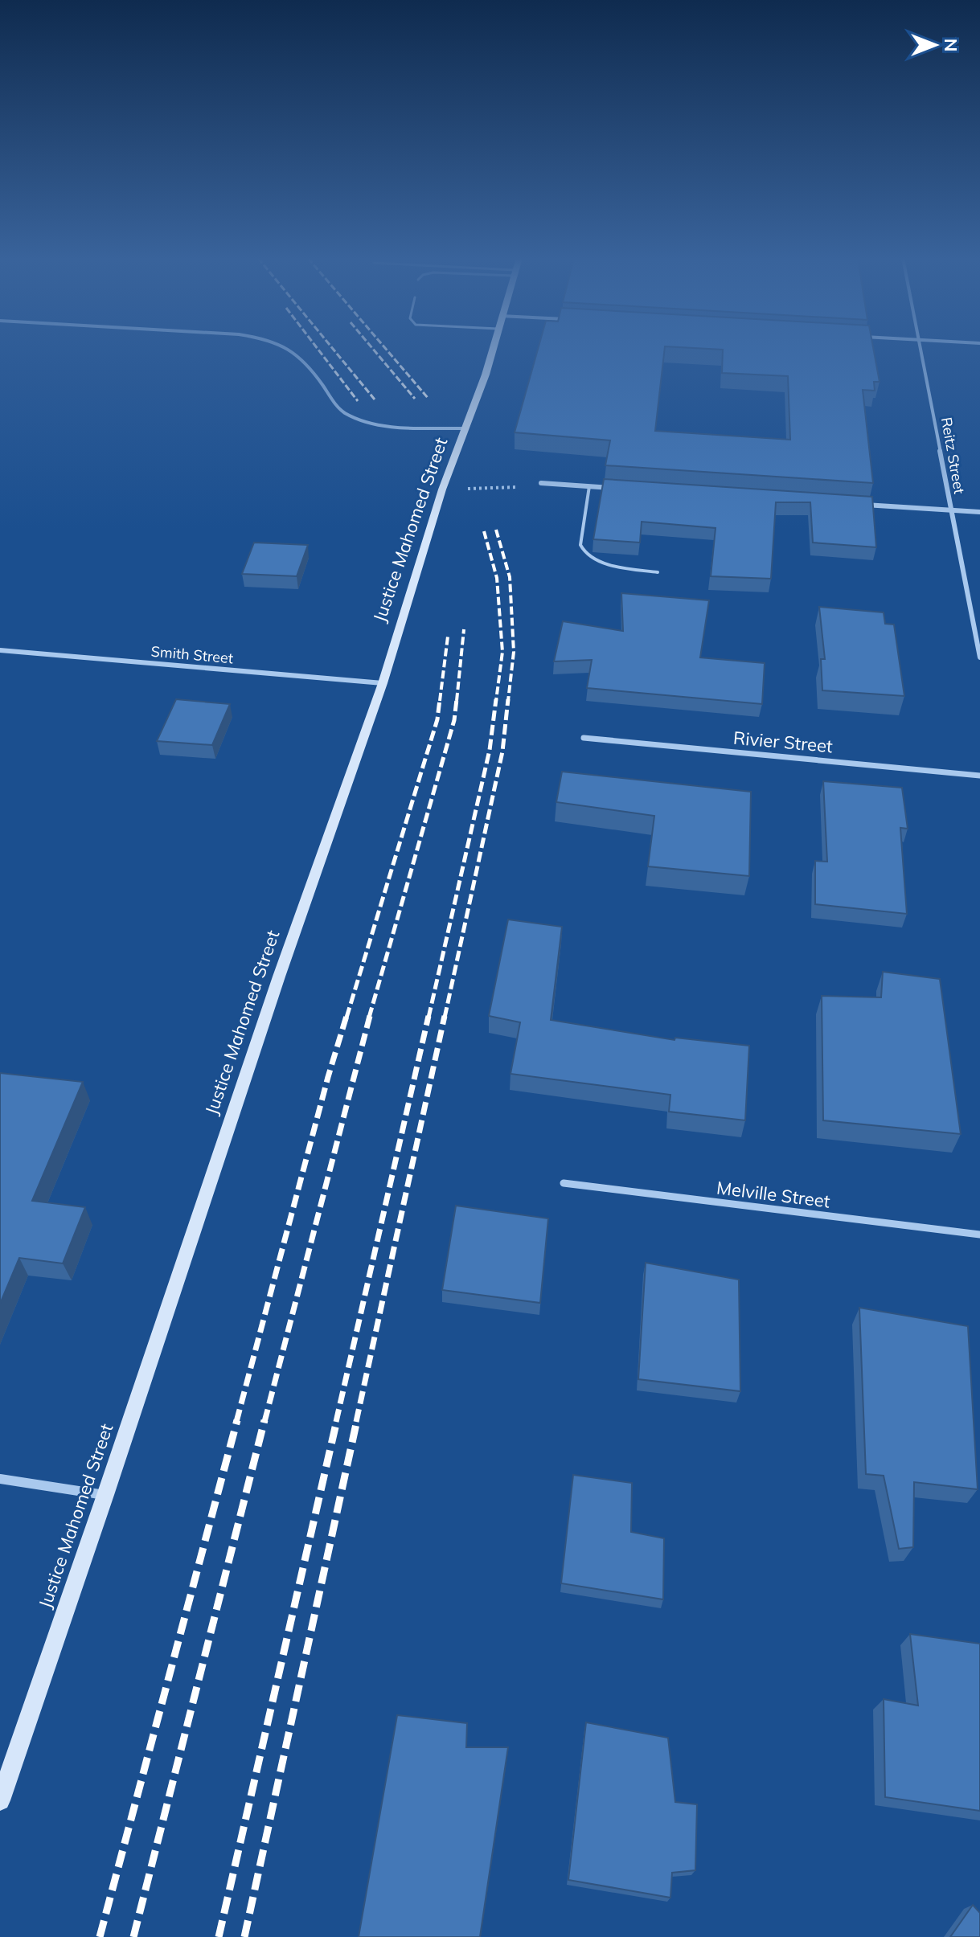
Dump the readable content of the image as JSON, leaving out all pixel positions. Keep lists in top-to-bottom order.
{
  "streets": {
    "main road": ["Justice Mahomed Street"],
    "street": [
      "Reitz Street",
      "Smith Street",
      "Rivier Street",
      "Melville Street"
    ]
  },
  "crossings": [
    ["Justice Mahomed Street", "Smith Street"]
  ],
  "north": "right"
}
